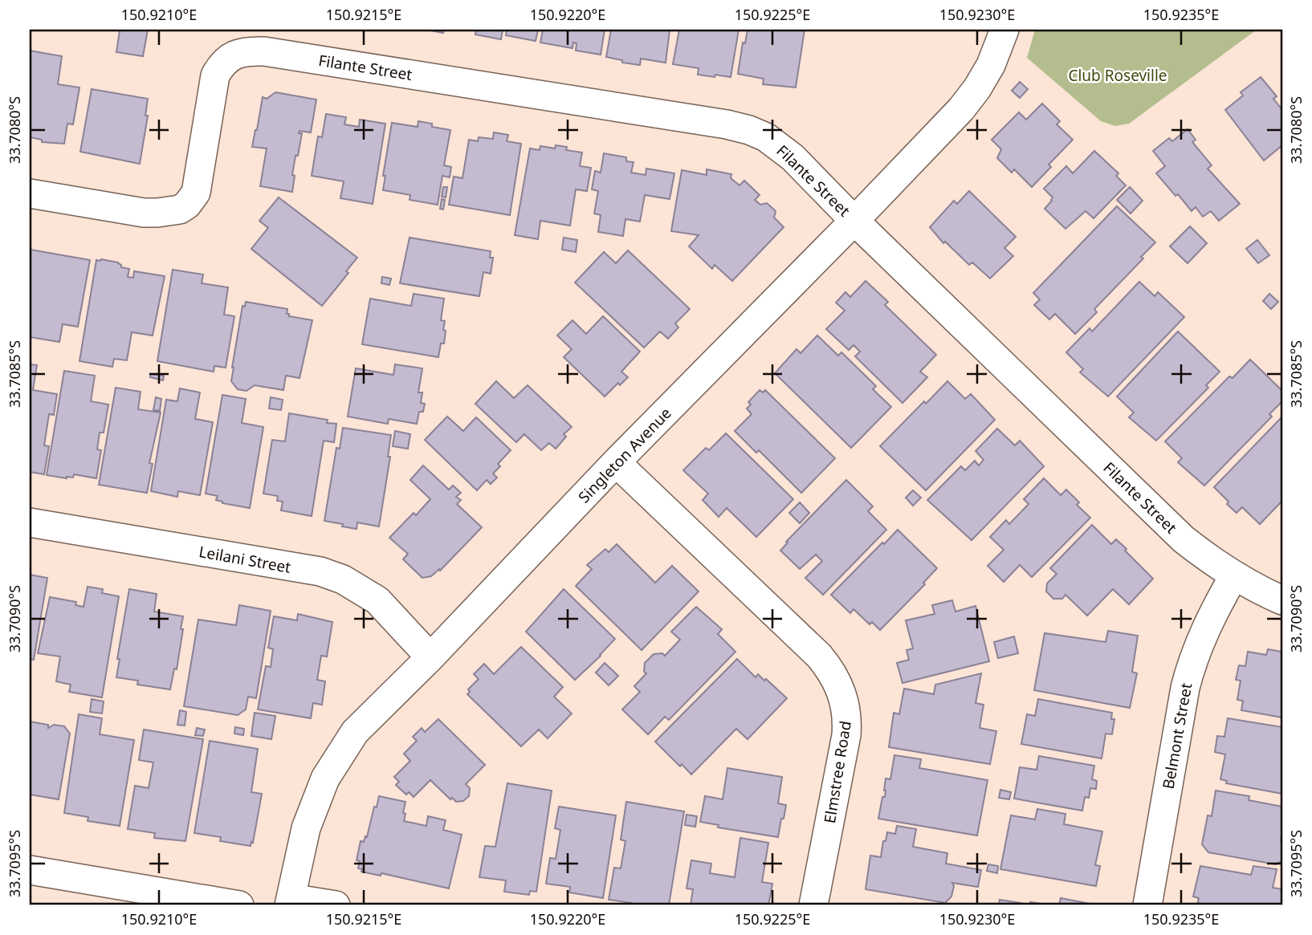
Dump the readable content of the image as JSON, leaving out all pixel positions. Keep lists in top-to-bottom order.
{
  "streets": {
    "street": [
      "Filante Street",
      "Singleton Avenue",
      "Leilani Street",
      "Belmont Street",
      "Elmstree Road"
    ]
  },
  "crossings": [
    ["Filante Street", "Singleton Avenue"],
    ["Filante Street", "Belmont Street"],
    ["Singleton Avenue", "Leilani Street"],
    ["Singleton Avenue", "Elmstree Road"]
  ],
  "parks": ["Club Roseville"],
  "coordinates": [
    "150.9210°E",
    "150.9215°E",
    "150.9220°E",
    "150.9225°E",
    "150.9230°E",
    "150.9235°E",
    "33.7080°S",
    "33.7085°S",
    "33.7090°S",
    "33.7095°S"
  ]
}
